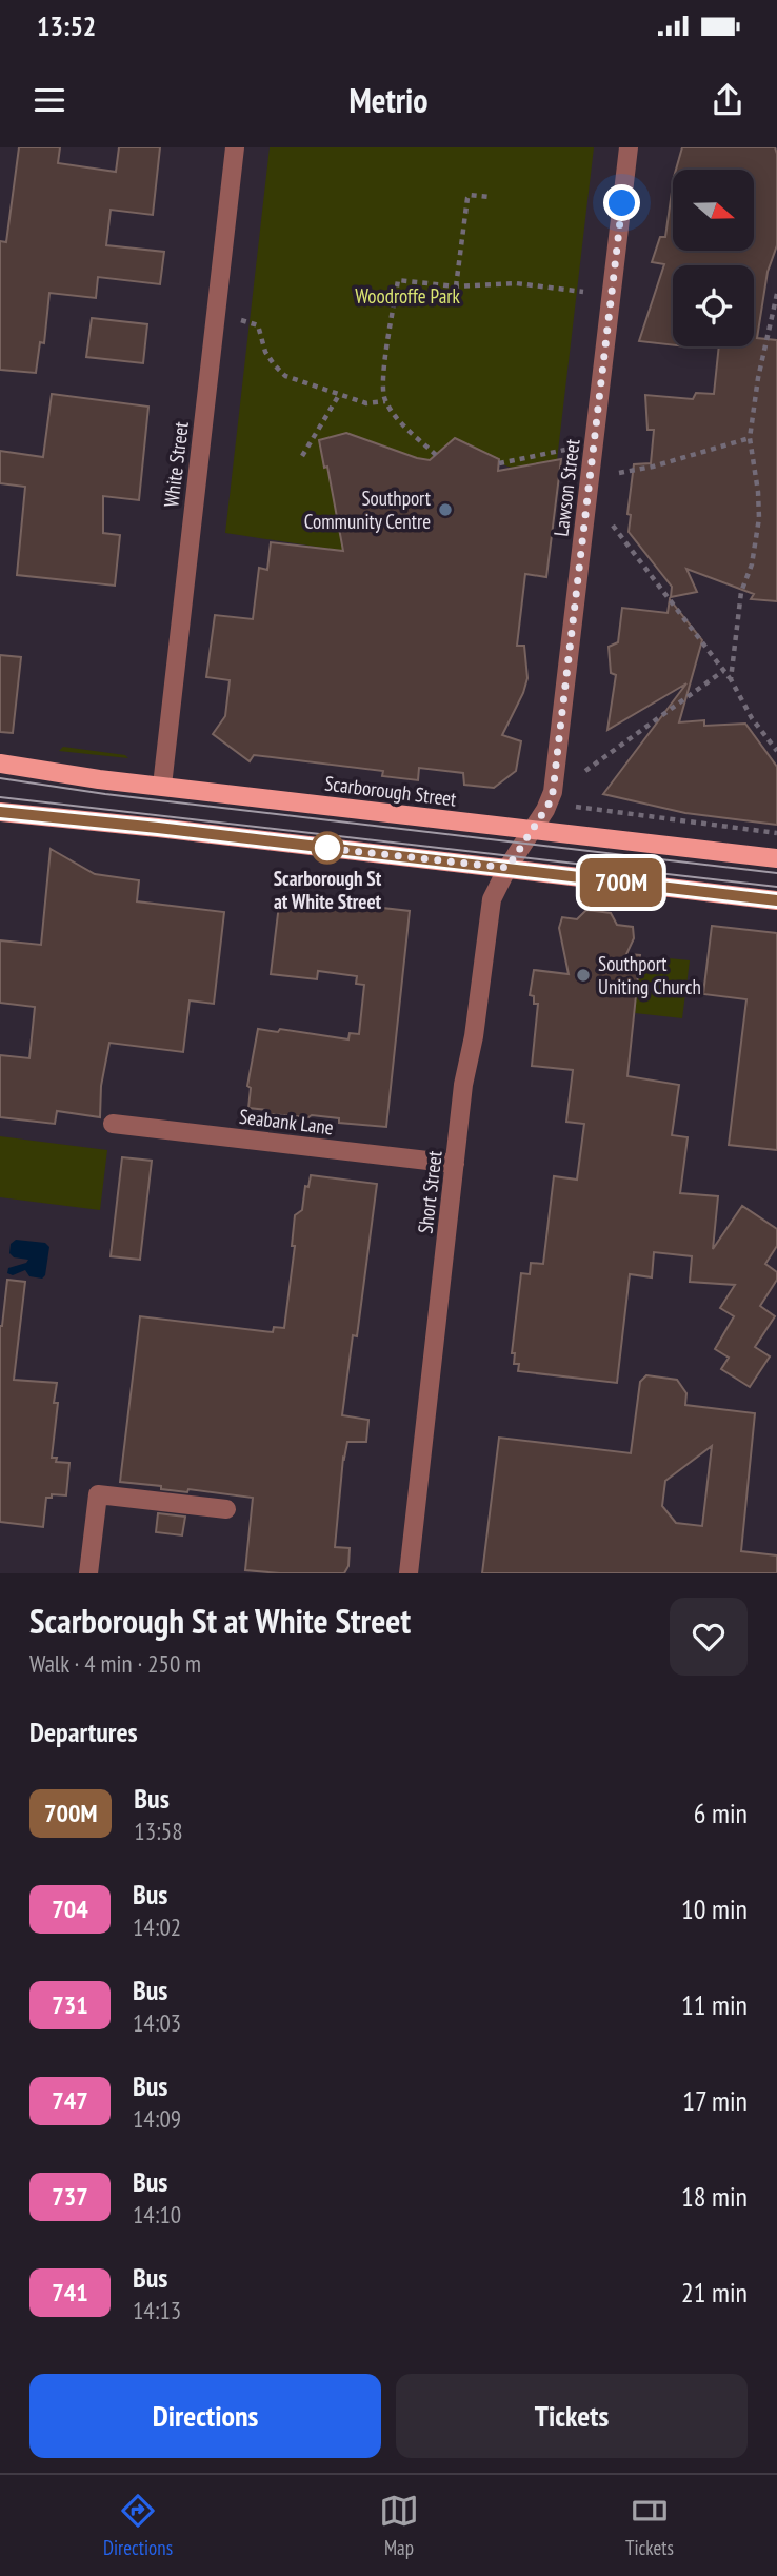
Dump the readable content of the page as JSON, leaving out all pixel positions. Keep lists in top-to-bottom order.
{
  "streets": {
    "main road": ["Scarborough Street"],
    "street": [
      "White Street",
      "Lawson Street",
      "Seabank Lane",
      "Short Street"
    ]
  },
  "crossings": [
    ["White Street", "Scarborough Street"],
    ["Lawson Street", "Scarborough Street"],
    ["Lawson Street", "Short Street"],
    ["Scarborough Street", "Short Street"],
    ["Seabank Lane", "Short Street"]
  ],
  "parks": ["Woodroffe Park"],
  "places": ["Southport Community Centre", "Scarborough St at White Street", "Southport Uniting Church"],
  "lines": ["bus line 700M"],
  "north": "right",
  "page": {
    "status": "13:52",
    "header": "Metrio",
    "on_map": "700M",
    "heading": [
      ["Scarborough St at White Street", "Walk · 4 min · 250 m"],
      "Departures"
    ],
    "list": [
      {
        "mark": "700M",
        "name": "Bus",
        "note": "13:58",
        "value": "6 min"
      },
      {
        "mark": "704",
        "name": "Bus",
        "note": "14:02",
        "value": "10 min"
      },
      {
        "mark": "731",
        "name": "Bus",
        "note": "14:03",
        "value": "11 min"
      },
      {
        "mark": "747",
        "name": "Bus",
        "note": "14:09",
        "value": "17 min"
      },
      {
        "mark": "737",
        "name": "Bus",
        "note": "14:10",
        "value": "18 min"
      },
      {
        "mark": "741",
        "name": "Bus",
        "note": "14:13",
        "value": "21 min"
      }
    ],
    "buttons": ["Directions", "Tickets"],
    "tabs": ["Directions", "Map", "Tickets"]
  }
}
